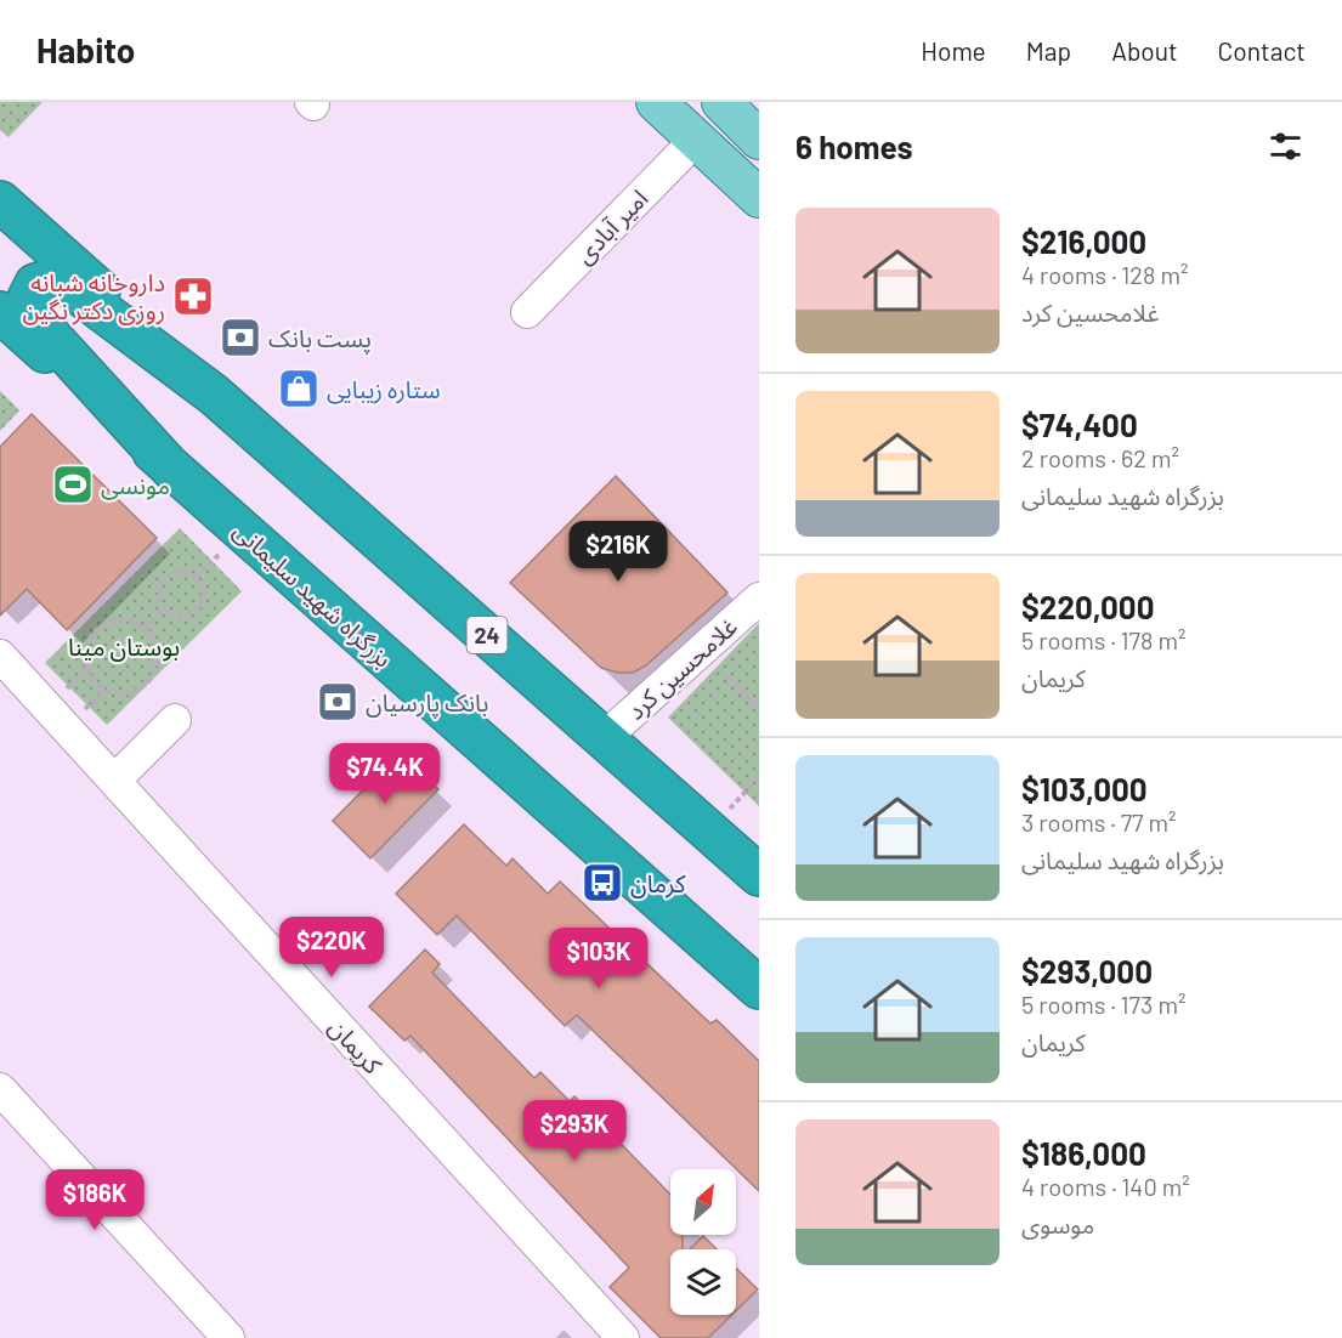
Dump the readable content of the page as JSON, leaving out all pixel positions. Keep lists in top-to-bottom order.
{
  "streets": {
    "highway": ["بزرگراه شهید سلیمانی", "24"],
    "street": ["امیر آبادی", "غلامحسین کرد", "کریمان"]
  },
  "crossings": [
    ["24", "غلامحسین کرد"]
  ],
  "parks": ["بوستان مینا"],
  "places": {
    "pharmacy": ["داروخانه شبانه روزی دکتر نگین"],
    "bank": ["پست بانک", "بانک پارسیان"],
    "shop": ["ستاره زیبایی"],
    "sports": ["مونسی"],
    "bus stop": ["کرمان"]
  },
  "north": "top right",
  "page": {
    "header": "Habito",
    "nav": [
      "Home",
      "Map",
      "About",
      "Contact"
    ],
    "heading": "6 homes",
    "list": [
      {
        "name": "$216,000",
        "note": "4 rooms · 128 m² · غلامحسین کرد"
      },
      {
        "name": "$74,400",
        "note": "2 rooms · 62 m² · بزرگراه شهید سلیمانی"
      },
      {
        "name": "$220,000",
        "note": "5 rooms · 178 m² · کریمان"
      },
      {
        "name": "$103,000",
        "note": "3 rooms · 77 m² · بزرگراه شهید سلیمانی"
      },
      {
        "name": "$293,000",
        "note": "5 rooms · 173 m² · کریمان"
      },
      {
        "name": "$186,000",
        "note": "4 rooms · 140 m² · موسوی"
      }
    ],
    "price": [
      "$216K",
      "$74.4K",
      "$220K",
      "$103K",
      "$293K",
      "$186K"
    ]
  }
}
